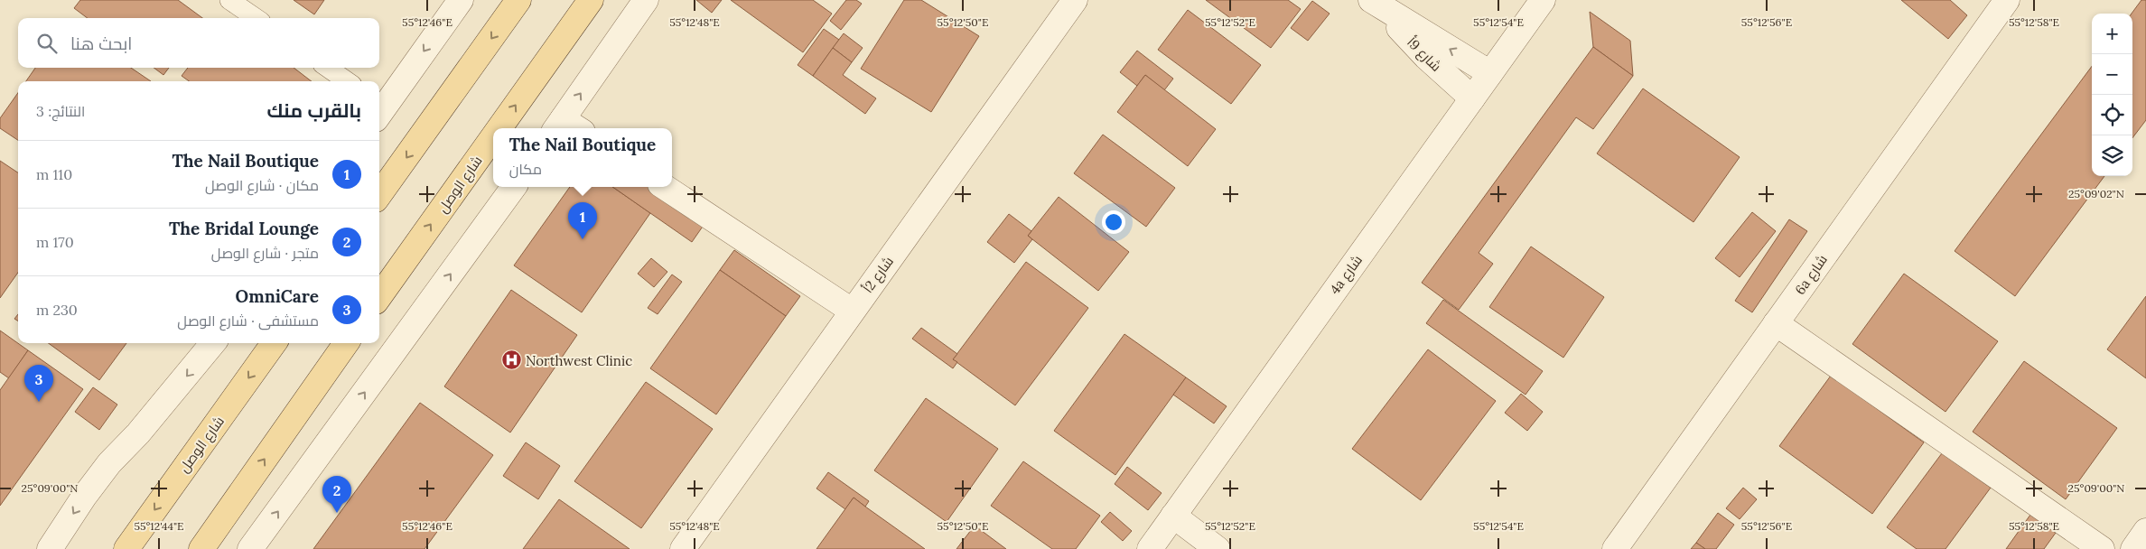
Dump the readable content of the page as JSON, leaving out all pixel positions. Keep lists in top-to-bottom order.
{
  "streets": {
    "main road": ["شارع الوصل"],
    "street": [
      "شارع 9أ",
      "شارع 2أ",
      "4a شارع",
      "6a شارع"
    ]
  },
  "crossings": [
    ["شارع 9أ", "4a شارع"]
  ],
  "places": {
    "hospital": ["Northwest Clinic"]
  },
  "page": {
    "map_buttons": ["+", "−"],
    "search": "ابحث هنا",
    "heading": ["بالقرب منك", "النتائج: 3"],
    "popup": ["The Nail Boutique", "مكان"],
    "list": [
      {
        "mark": "1",
        "name": "The Nail Boutique",
        "note": "مكان · شارع الوصل",
        "value": "110 m"
      },
      {
        "mark": "2",
        "name": "The Bridal Lounge",
        "note": "متجر · شارع الوصل",
        "value": "170 m"
      },
      {
        "mark": "3",
        "name": "OmniCare",
        "note": "مستشفى · شارع الوصل",
        "value": "230 m"
      }
    ],
    "pins": ["1", "3", "2"]
  },
  "coordinates": [
    "55°12'46\"E",
    "55°12'48\"E",
    "55°12'50\"E",
    "55°12'52\"E",
    "55°12'54\"E",
    "55°12'56\"E",
    "55°12'58\"E",
    "25°09'02\"N",
    "25°09'00\"N",
    "55°12'44\"E"
  ]
}
